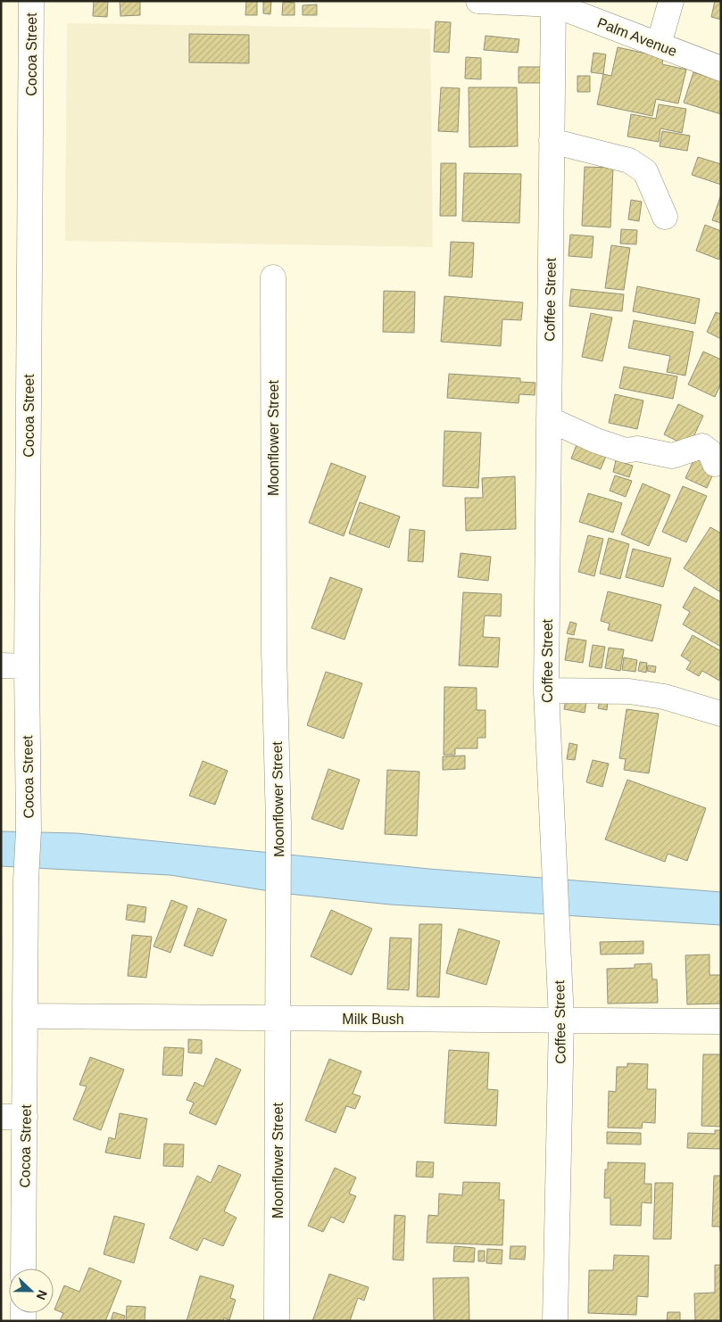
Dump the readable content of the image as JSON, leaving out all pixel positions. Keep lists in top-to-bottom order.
{
  "streets": {
    "street": [
      "Palm Avenue",
      "Cocoa Street",
      "Coffee Street",
      "Moonflower Street",
      "Milk Bush"
    ]
  },
  "crossings": [
    ["Palm Avenue", "Coffee Street"],
    ["Cocoa Street", "Milk Bush"],
    ["Coffee Street", "Milk Bush"],
    ["Moonflower Street", "Milk Bush"]
  ],
  "north": "right"
}
